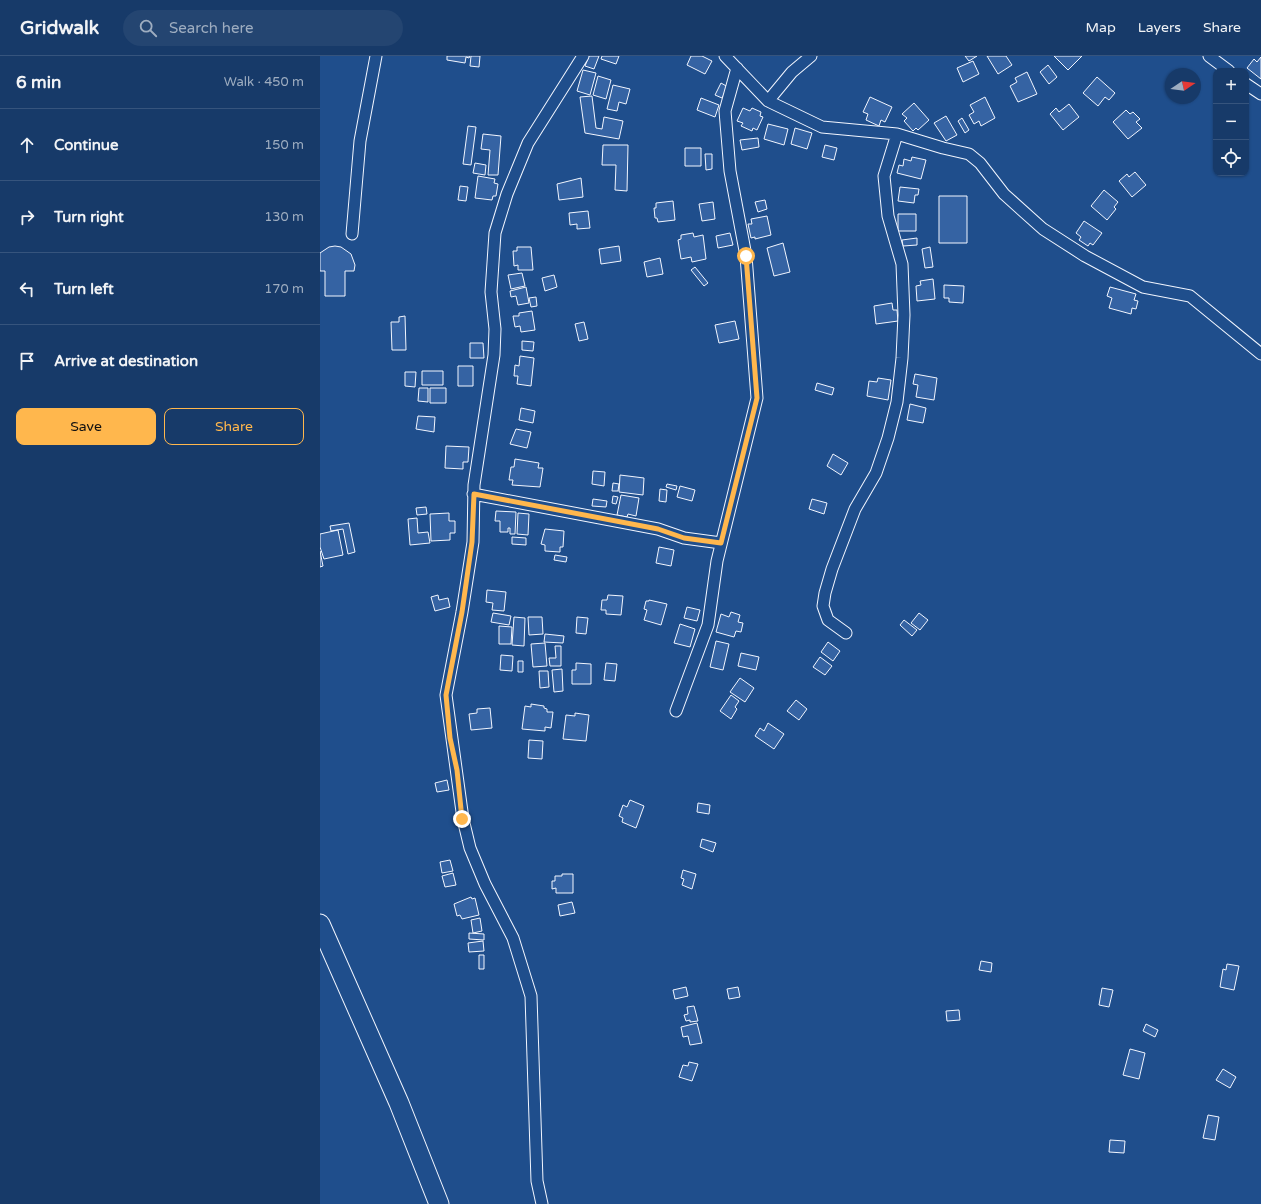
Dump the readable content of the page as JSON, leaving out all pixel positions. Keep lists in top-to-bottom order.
{
  "north": "right",
  "page": {
    "header": "Gridwalk",
    "search": "Search here",
    "nav": ["Map", "Layers", "Share"],
    "heading": ["6 min", "Walk · 450 m"],
    "map_buttons": ["+", "−"],
    "list": [
      ["Continue", "150 m"],
      ["Turn right", "130 m"],
      ["Turn left", "170 m"],
      "Arrive at destination"
    ],
    "buttons": ["Save", "Share"]
  }
}
